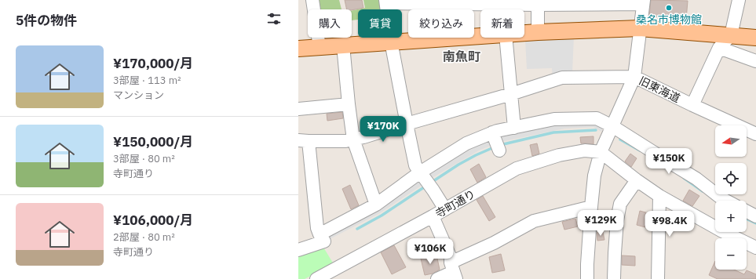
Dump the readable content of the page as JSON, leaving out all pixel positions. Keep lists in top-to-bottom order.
{
  "streets": {
    "street": ["旧東海道", "寺町通り"]
  },
  "districts": ["南魚町"],
  "places": ["桑名市博物館"],
  "north": "left",
  "page": {
    "heading": "5件の物件",
    "chip": [
      "購入",
      "賃貸",
      "絞り込み",
      "新着"
    ],
    "list": [
      {
        "name": "¥170,000/月",
        "note": "3部屋 · 113 m² · マンション"
      },
      {
        "name": "¥150,000/月",
        "note": "3部屋 · 80 m² · 寺町通り"
      },
      {
        "name": "¥106,000/月",
        "note": "2部屋 · 80 m² · 寺町通り"
      }
    ],
    "price": [
      "¥170K",
      "¥150K",
      "¥129K",
      "¥98.4K",
      "¥106K"
    ],
    "map_buttons": ["+", "−"]
  }
}
